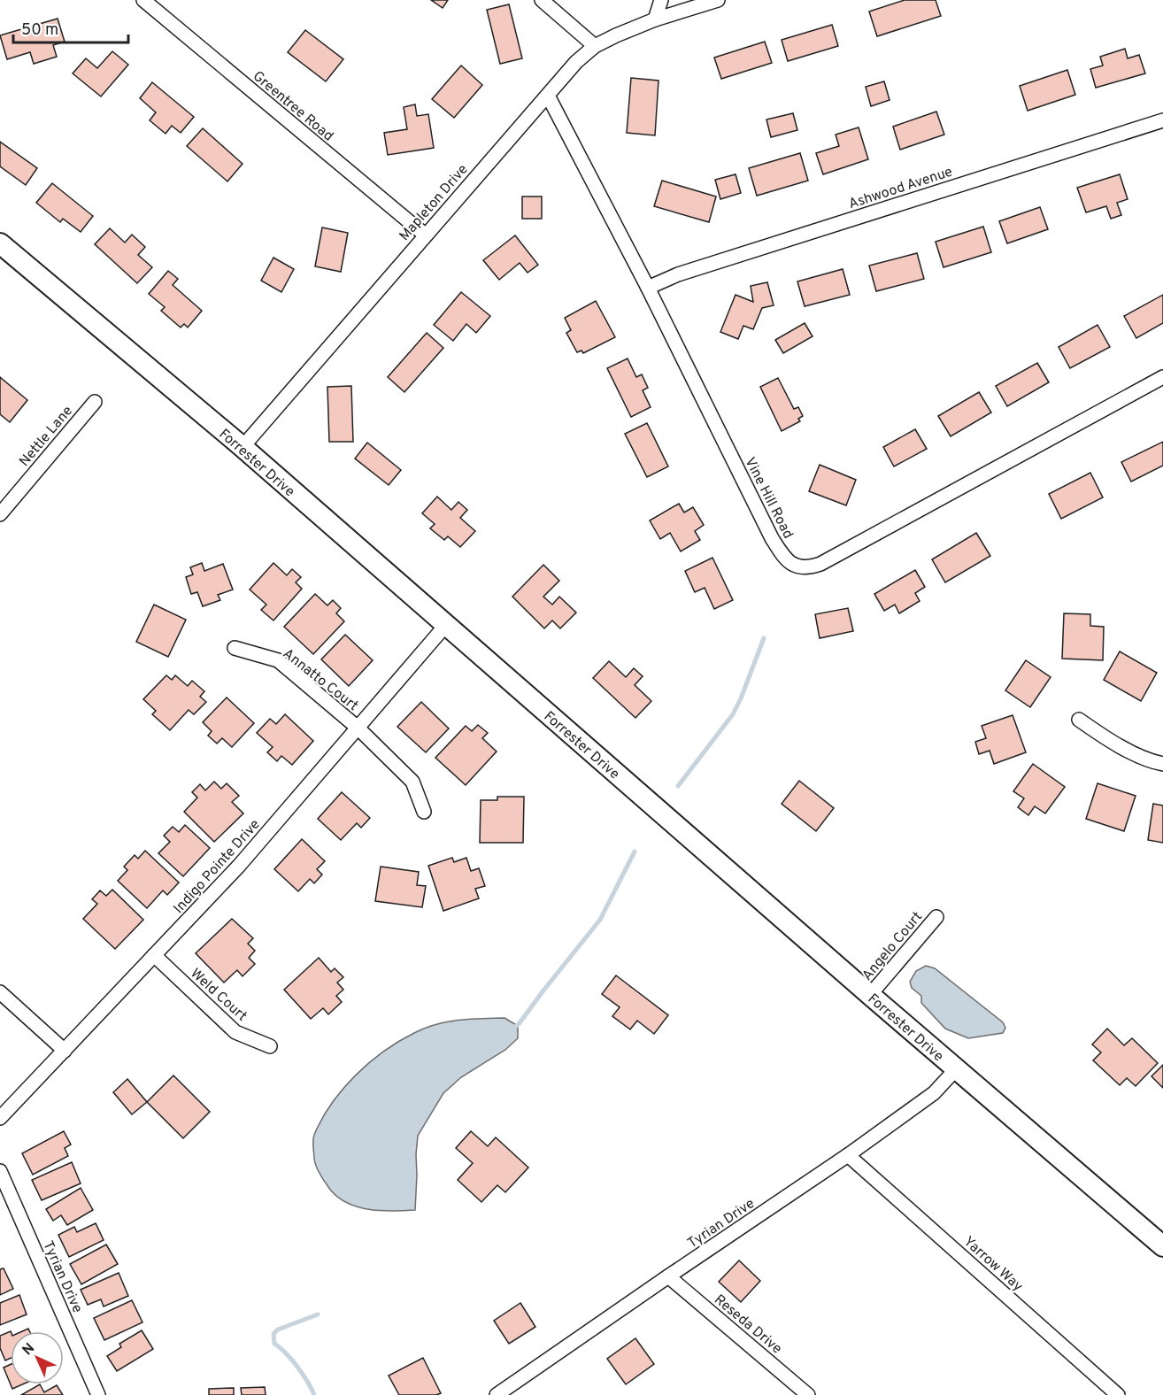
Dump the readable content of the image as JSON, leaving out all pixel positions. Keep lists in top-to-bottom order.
{
  "streets": {
    "street": [
      "Greentree Road",
      "Ashwood Avenue",
      "Mapleton Drive",
      "Nettle Lane",
      "Forrester Drive",
      "Vine Hill Road",
      "Annatto Court",
      "Indigo Pointe Drive",
      "Angelo Court",
      "Weld Court",
      "Tyrian Drive",
      "Yarrow Way",
      "Reseda Drive"
    ]
  },
  "crossings": [
    ["Greentree Road", "Mapleton Drive"],
    ["Ashwood Avenue", "Vine Hill Road"],
    ["Mapleton Drive", "Forrester Drive"],
    ["Mapleton Drive", "Vine Hill Road"],
    ["Forrester Drive", "Indigo Pointe Drive"],
    ["Forrester Drive", "Angelo Court"],
    ["Forrester Drive", "Tyrian Drive"],
    ["Annatto Court", "Indigo Pointe Drive"],
    ["Indigo Pointe Drive", "Weld Court"],
    ["Tyrian Drive", "Yarrow Way"],
    ["Tyrian Drive", "Reseda Drive"]
  ],
  "scale_bar": "50 m",
  "north": "top left"
}
